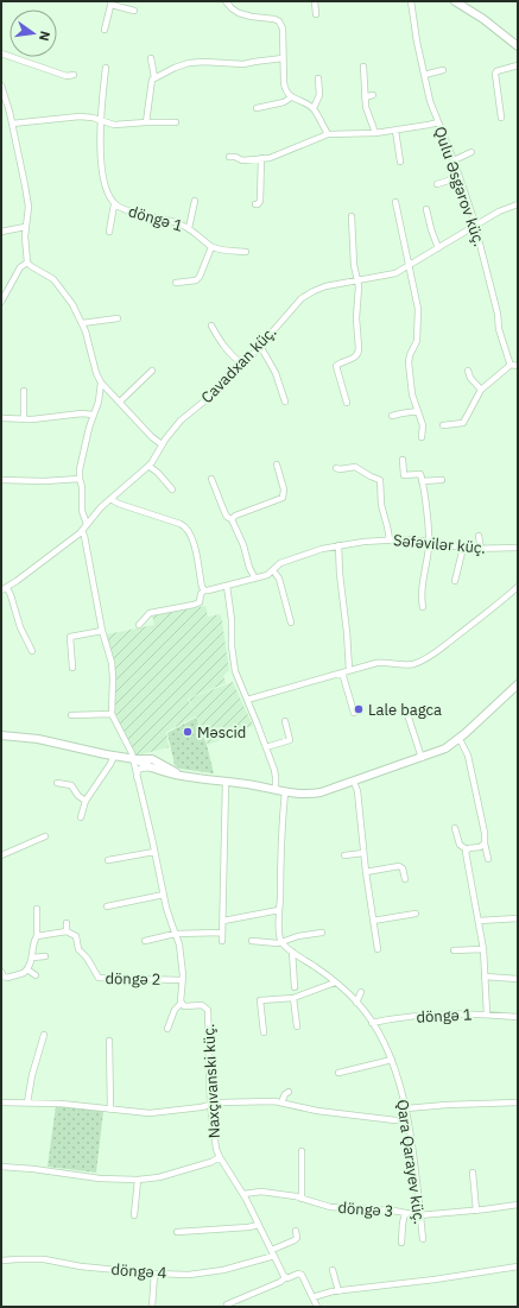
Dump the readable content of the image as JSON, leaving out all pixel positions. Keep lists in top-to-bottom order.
{
  "streets": {
    "street": [
      "Qulu Əsgərov küç.",
      "döngə 1",
      "Cavadxan küç.",
      "Səfəvilər küç.",
      "döngə 2",
      "Naxçıvanski küç.",
      "Qara Qarayev küç.",
      "döngə 3",
      "döngə 4"
    ]
  },
  "crossings": [
    ["Qulu Əsgərov küç.", "Cavadxan küç."],
    ["döngə 1", "Qara Qarayev küç."],
    ["Naxçıvanski küç.", "döngə 3"],
    ["Naxçıvanski küç.", "döngə 4"],
    ["Qara Qarayev küç.", "döngə 3"]
  ],
  "places": ["Lale bagca", "Məscid"],
  "north": "right"
}
